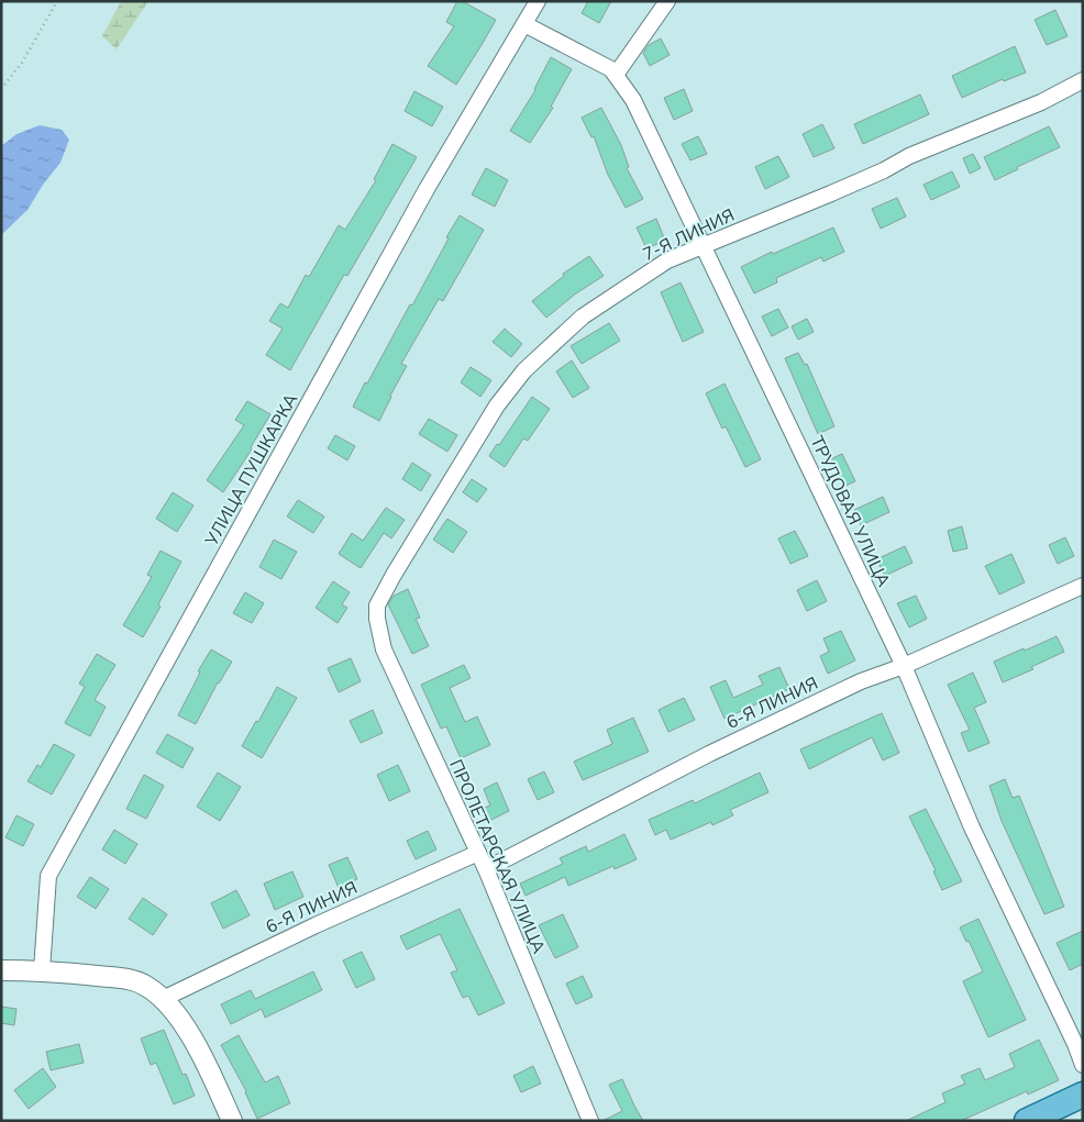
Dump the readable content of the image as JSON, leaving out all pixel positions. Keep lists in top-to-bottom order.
{
  "streets": {
    "street": [
      "7-Я ЛИНИЯ",
      "УЛИЦА ПУШКАРКА",
      "ТРУДОВАЯ УЛИЦА",
      "6-Я ЛИНИЯ",
      "ПРОЛЕТАРСКАЯ УЛИЦА"
    ]
  },
  "crossings": [
    ["7-Я ЛИНИЯ", "ТРУДОВАЯ УЛИЦА"],
    ["7-Я ЛИНИЯ", "ПРОЛЕТАРСКАЯ УЛИЦА"],
    ["УЛИЦА ПУШКАРКА", "ТРУДОВАЯ УЛИЦА"],
    ["ТРУДОВАЯ УЛИЦА", "6-Я ЛИНИЯ"],
    ["6-Я ЛИНИЯ", "ПРОЛЕТАРСКАЯ УЛИЦА"]
  ]
}
